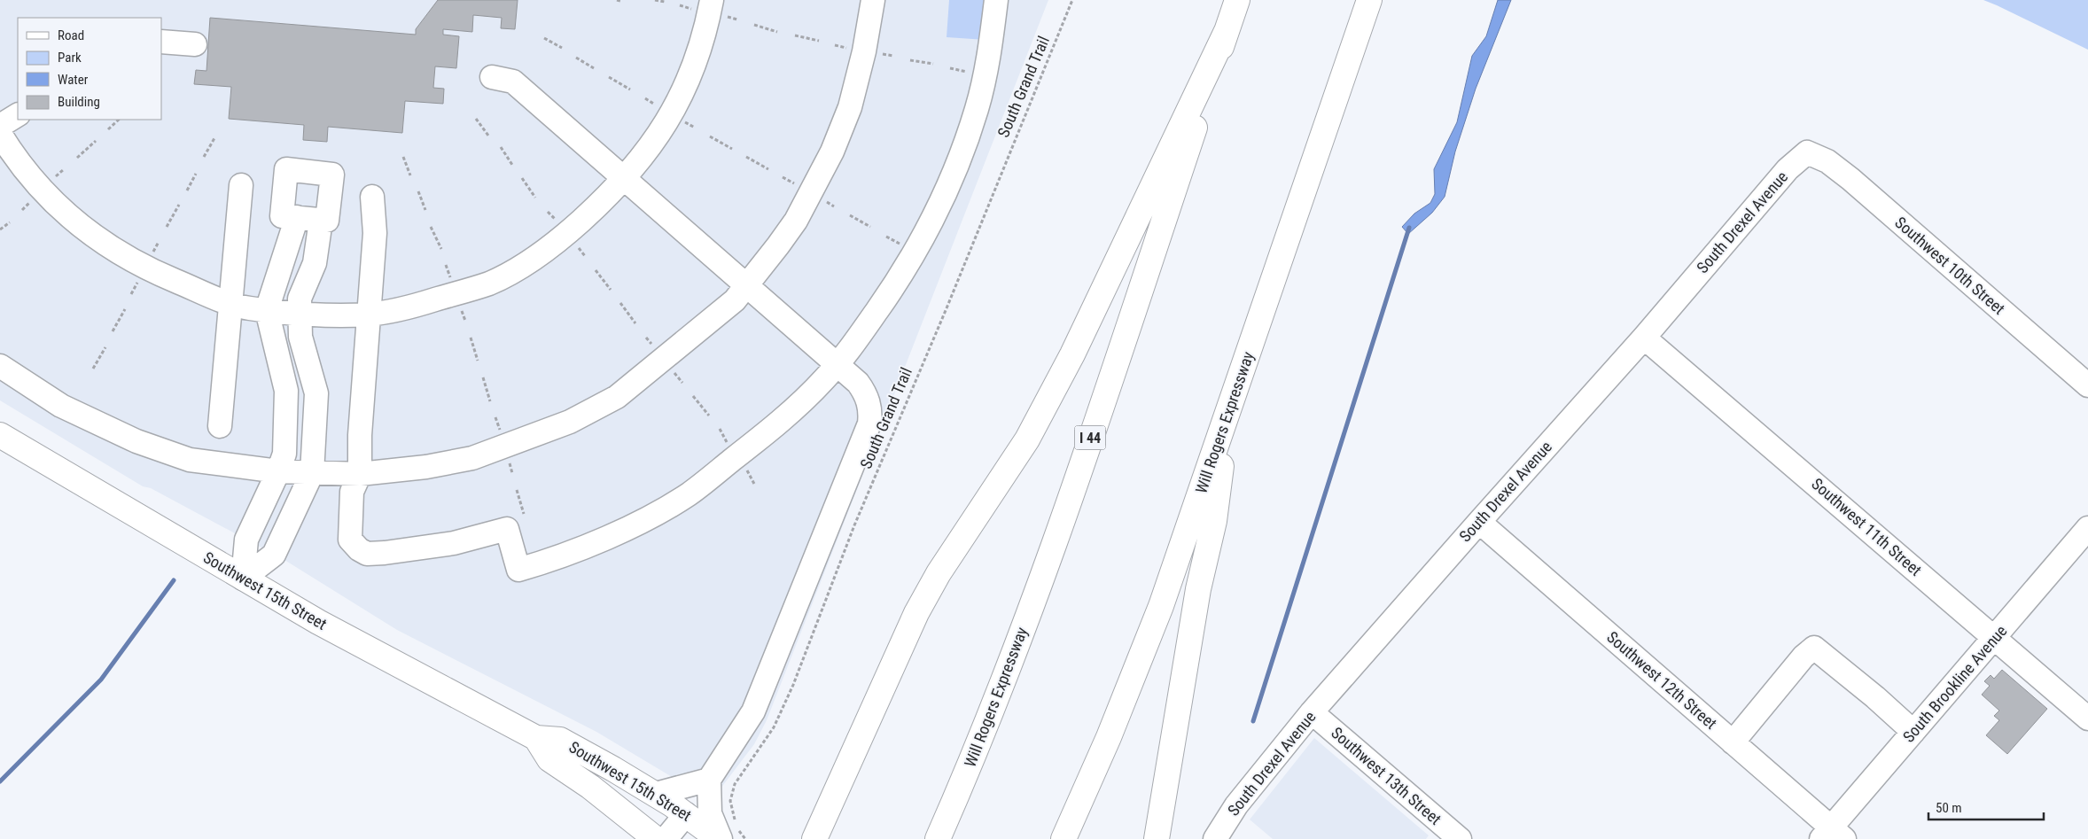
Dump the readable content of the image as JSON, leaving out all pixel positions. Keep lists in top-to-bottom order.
{
  "streets": {
    "main road": ["Will Rogers Expressway", "I 44", "Southwest 15th Street"],
    "street": [
      "South Drexel Avenue",
      "Southwest 10th Street",
      "Southwest 11th Street",
      "Southwest 12th Street",
      "South Brookline Avenue",
      "Southwest 13th Street"
    ],
    "path": ["South Grand Trail"]
  },
  "crossings": [
    ["South Grand Trail", "Southwest 15th Street"],
    ["South Drexel Avenue", "Southwest 10th Street"],
    ["South Drexel Avenue", "Southwest 11th Street"],
    ["South Drexel Avenue", "Southwest 12th Street"],
    ["South Drexel Avenue", "Southwest 13th Street"],
    ["Southwest 11th Street", "South Brookline Avenue"],
    ["Southwest 12th Street", "South Brookline Avenue"]
  ],
  "legend": [
    "Road",
    "Park",
    "Water",
    "Building"
  ],
  "scale_bar": "50 m"
}
